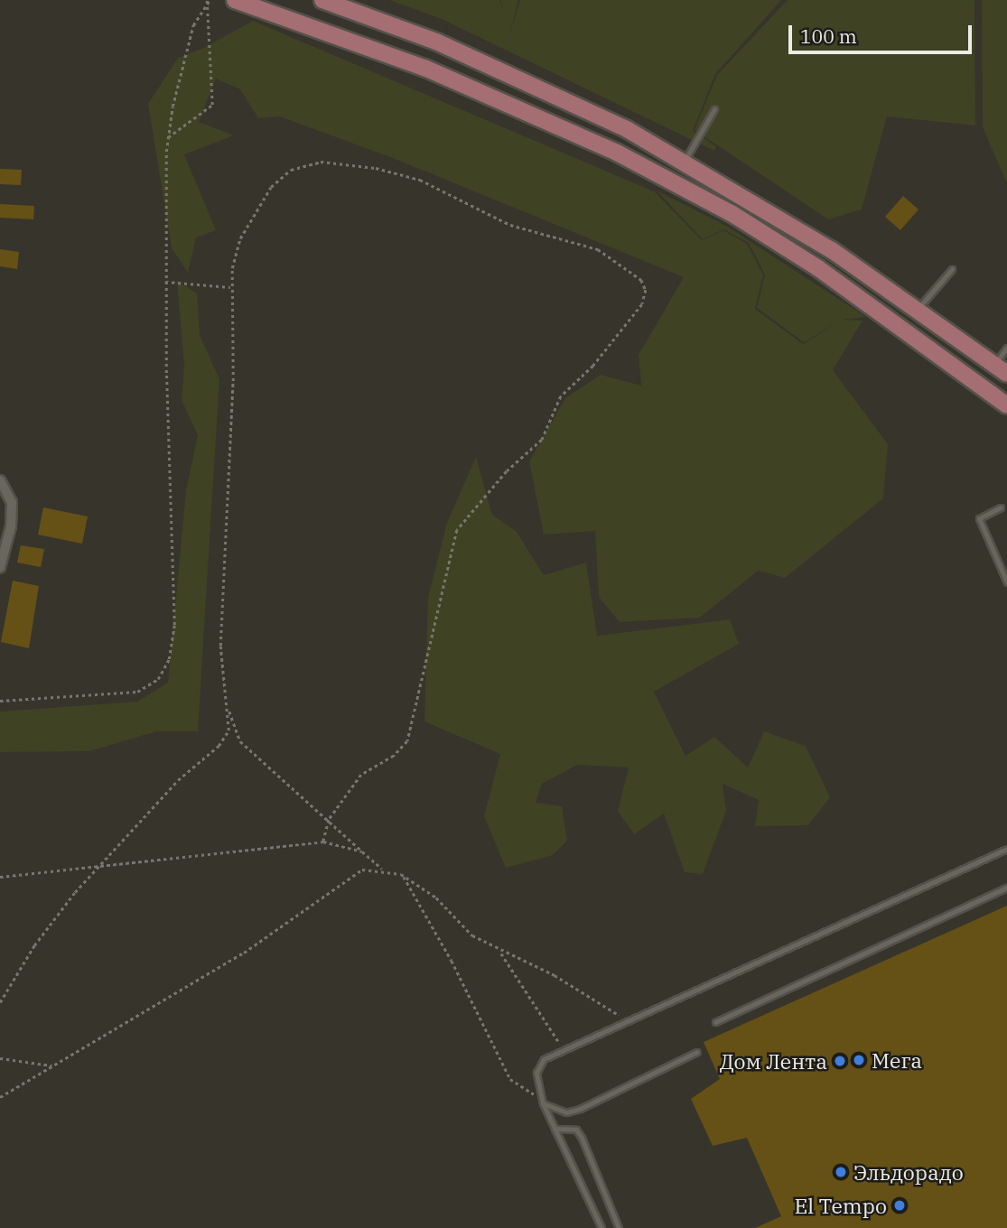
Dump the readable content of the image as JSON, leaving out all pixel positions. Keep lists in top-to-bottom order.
{
  "places": [
    "Мега",
    "Дом Лента",
    "Эльдорадо",
    "El Tempo"
  ],
  "scale_bar": "100 m"
}
